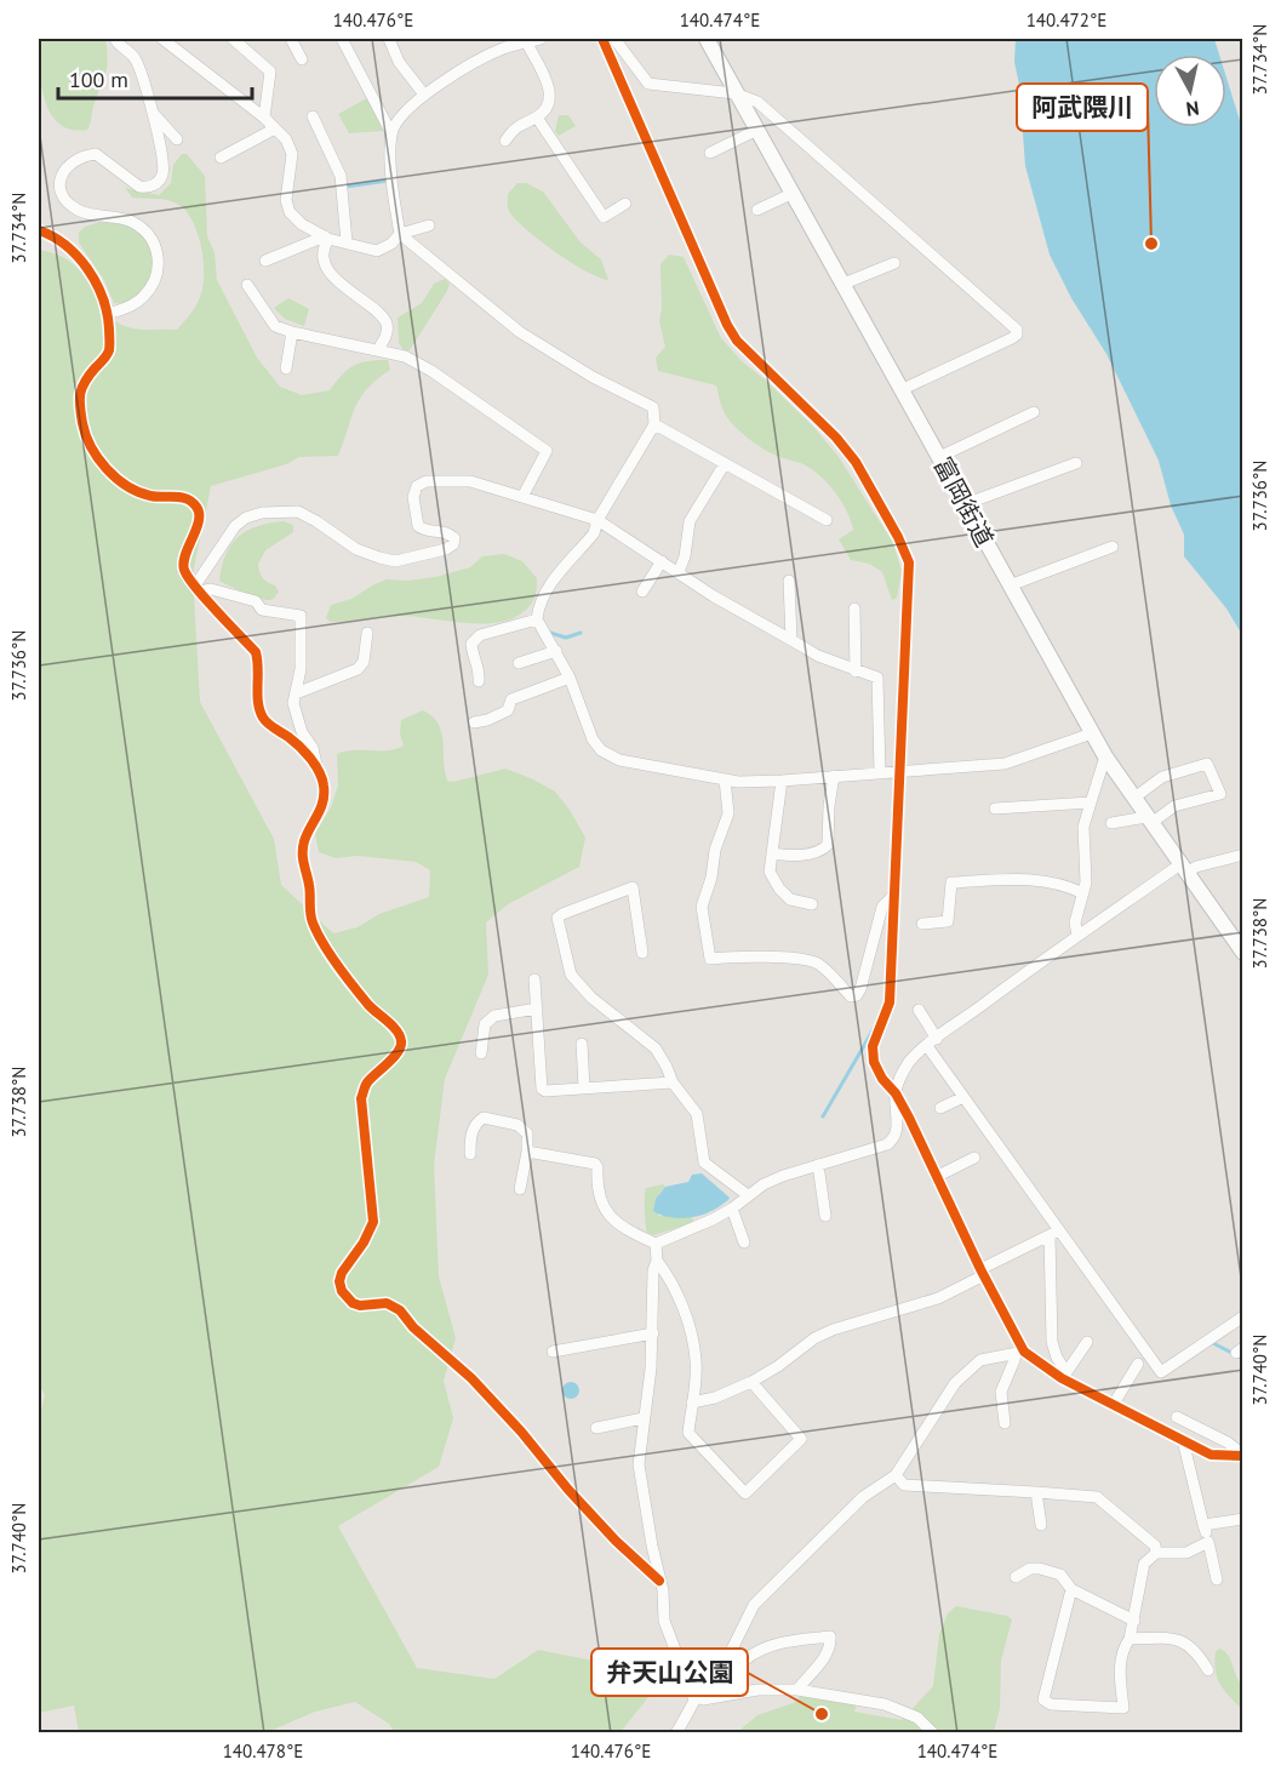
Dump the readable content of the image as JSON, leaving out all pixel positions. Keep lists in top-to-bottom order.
{
  "streets": {
    "street": ["富岡街道"]
  },
  "places": ["阿武隈川", "弁天山公園"],
  "scale_bar": "100 m",
  "north": "bottom",
  "coordinates": [
    "140.476°E",
    "140.474°E",
    "140.472°E",
    "37.734°N",
    "37.736°N",
    "37.738°N",
    "37.740°N",
    "140.478°E"
  ]
}
